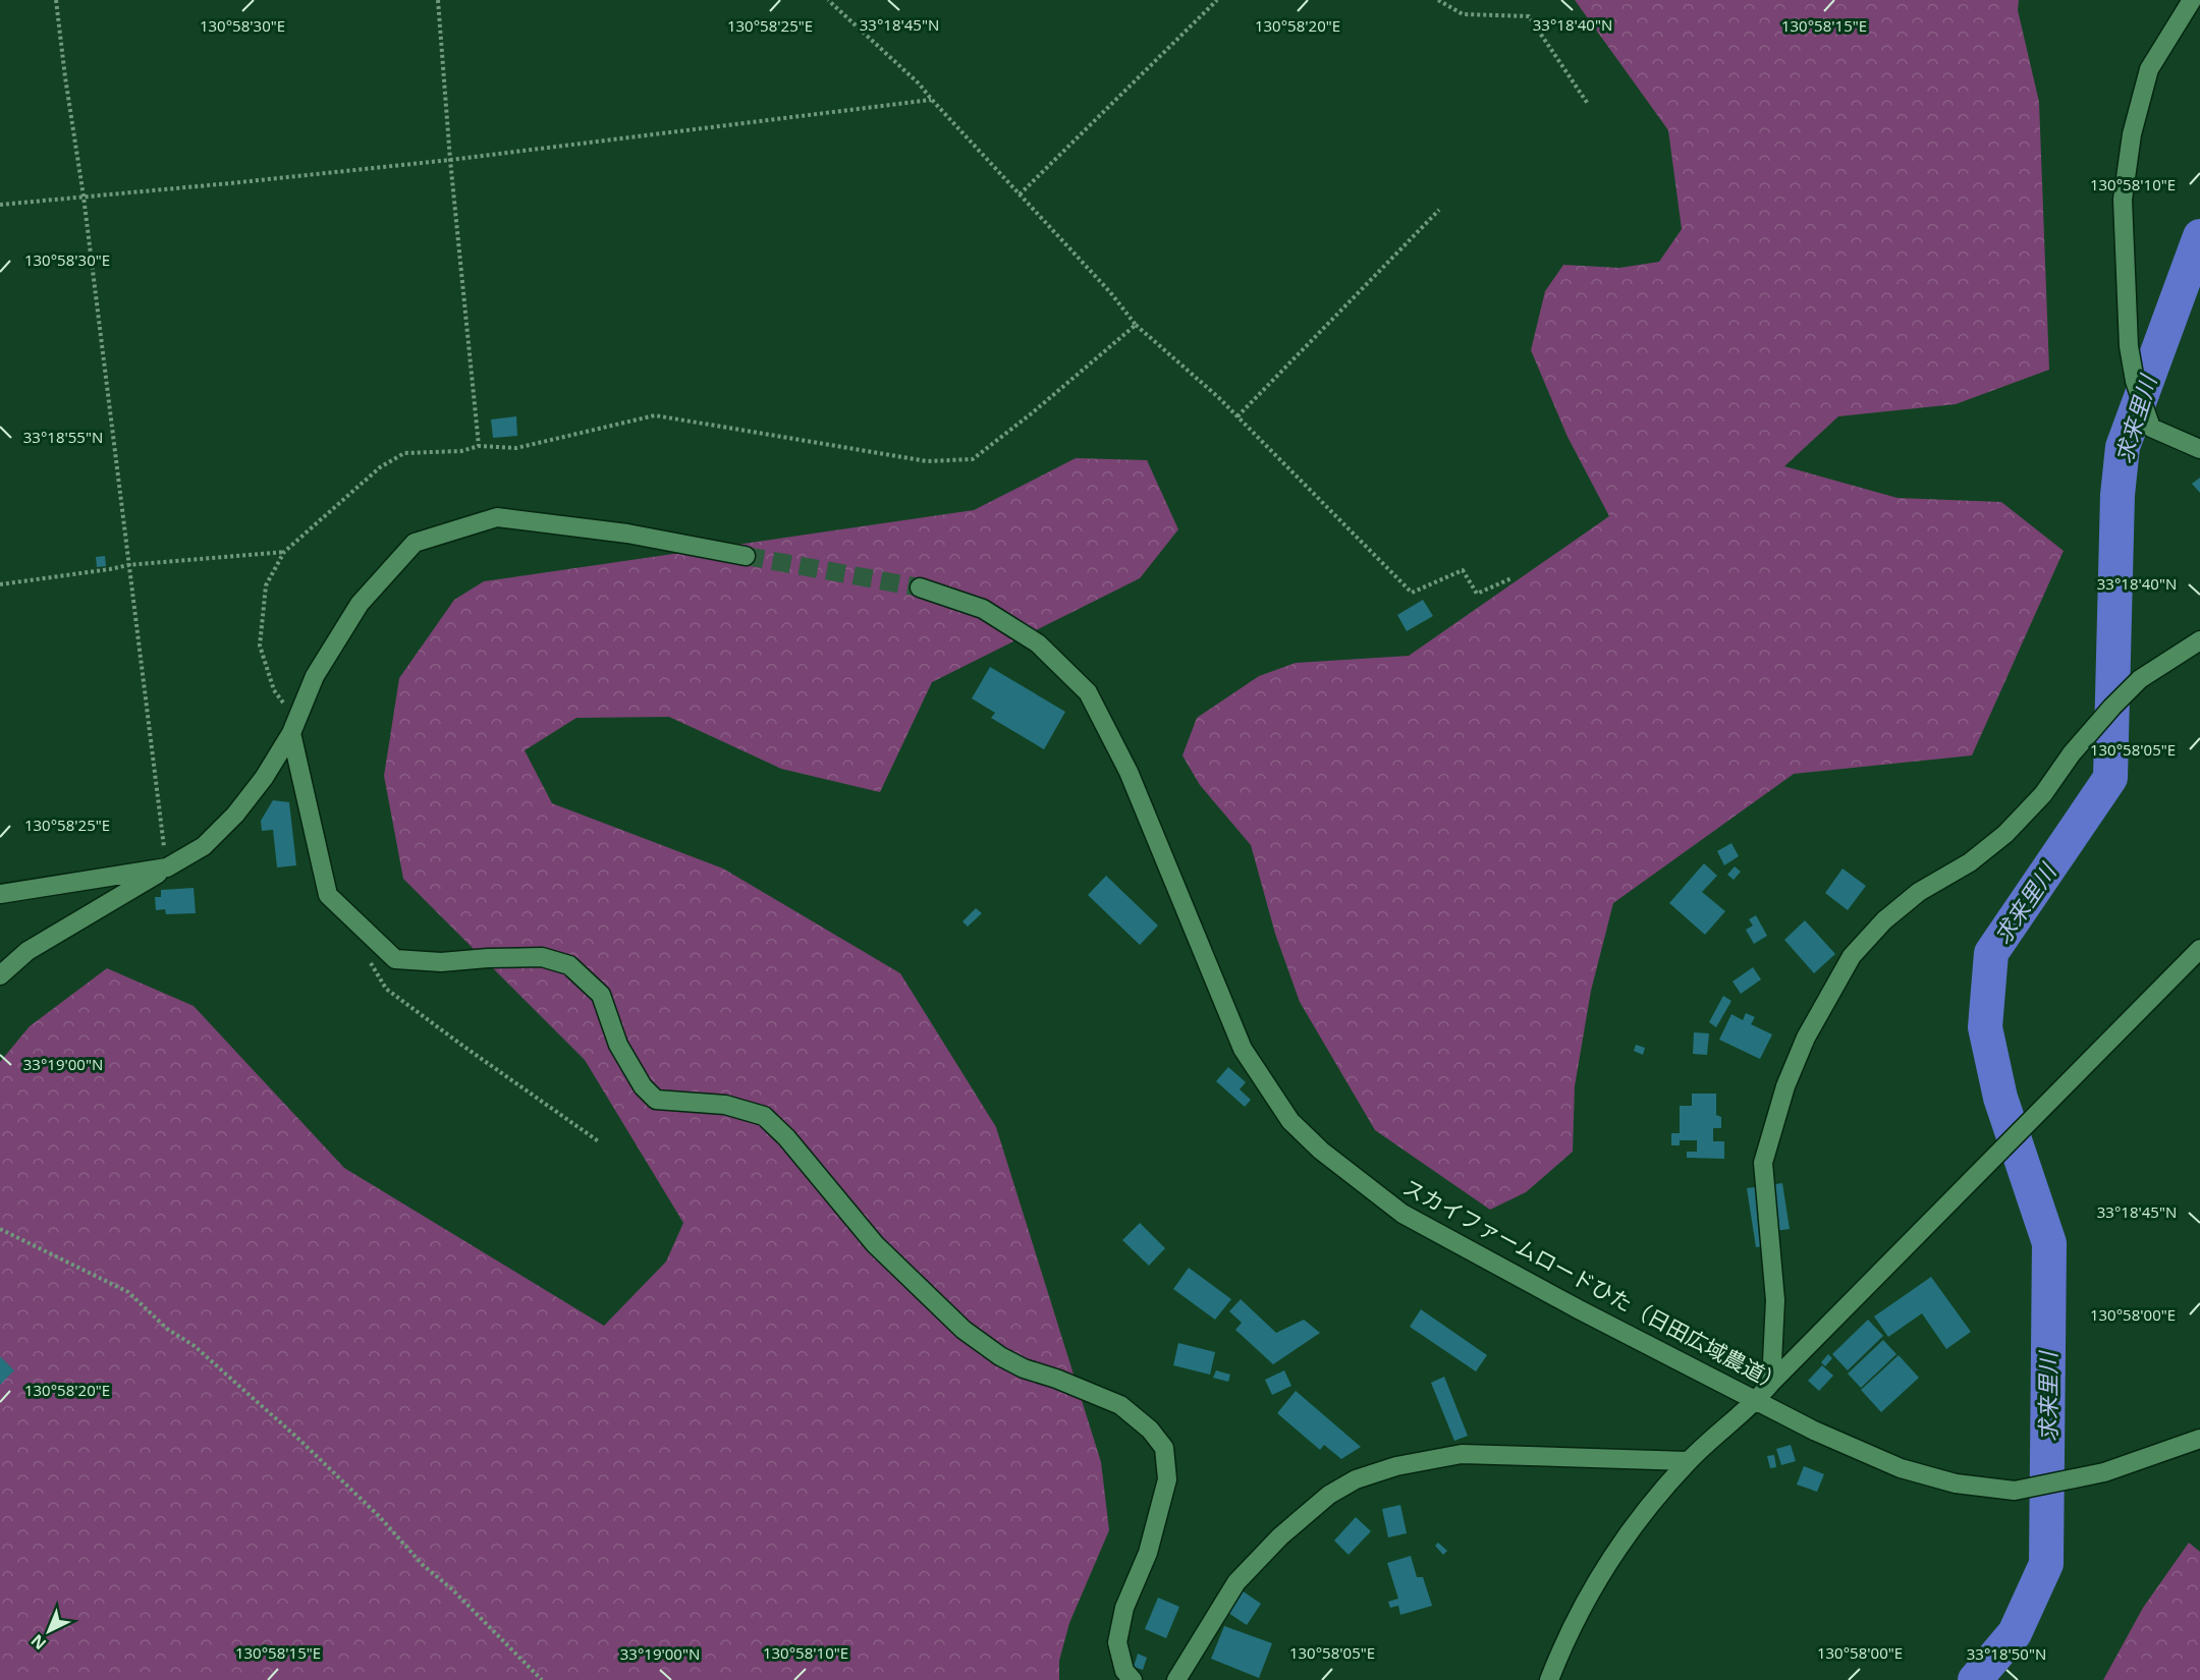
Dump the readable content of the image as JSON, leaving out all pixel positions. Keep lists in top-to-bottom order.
{
  "streets": {
    "street": ["スカイファームロードひた（日田広域農道）"]
  },
  "water": ["求来里川"],
  "north": "bottom left",
  "coordinates": [
    "33°18'45\"N",
    "33°18'40\"N",
    "130°58'30\"E",
    "130°58'25\"E",
    "130°58'20\"E",
    "130°58'15\"E",
    "130°58'10\"E",
    "33°18'55\"N",
    "130°58'05\"E",
    "33°19'00\"N",
    "130°58'00\"E",
    "33°18'50\"N"
  ]
}
